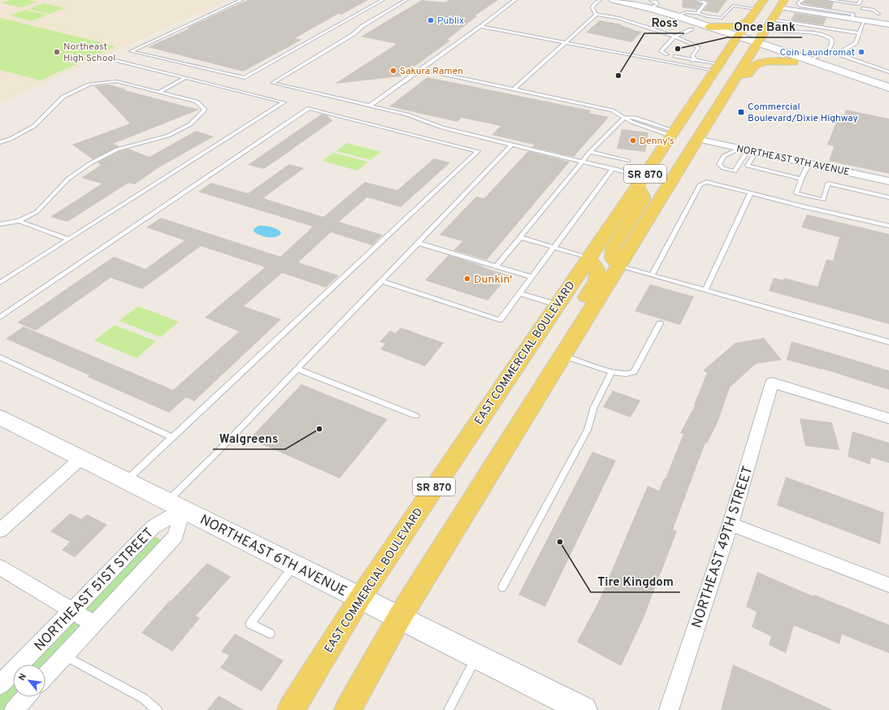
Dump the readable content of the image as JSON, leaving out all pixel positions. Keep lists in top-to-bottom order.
{
  "streets": {
    "main road": ["SR 870", "EAST COMMERCIAL BOULEVARD", "NORTHEAST 6TH AVENUE"],
    "street": ["NORTHEAST 9TH AVENUE", "NORTHEAST 49TH STREET", "NORTHEAST 51ST STREET"]
  },
  "crossings": [
    ["NORTHEAST 9TH AVENUE", "EAST COMMERCIAL BOULEVARD"],
    ["EAST COMMERCIAL BOULEVARD", "NORTHEAST 6TH AVENUE"],
    ["NORTHEAST 6TH AVENUE", "NORTHEAST 51ST STREET"]
  ],
  "places": {
    "other": [
      "Publix",
      "Once Bank",
      "Northeast High School",
      "Coin Laundromat",
      "Sakura Ramen",
      "Ross",
      "Denny's",
      "Dunkin'",
      "Walgreens",
      "Tire Kingdom"
    ],
    "transit": ["Commercial Boulevard/Dixie Highway"]
  },
  "north": "top left"
}
